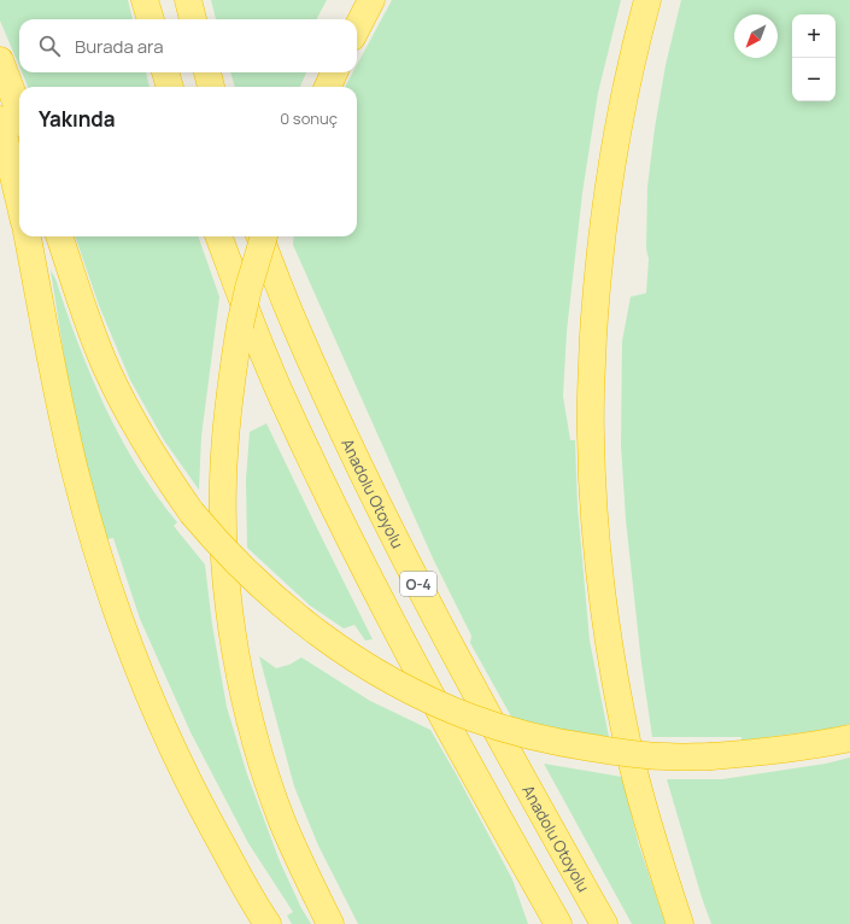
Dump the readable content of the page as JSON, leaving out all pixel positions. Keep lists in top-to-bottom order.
{
  "streets": {
    "highway": ["Anadolu Otoyolu", "O-4"]
  },
  "north": "bottom left",
  "page": {
    "map_buttons": ["+", "−"],
    "search": "Burada ara",
    "heading": ["Yakında", "0 sonuç"]
  }
}
